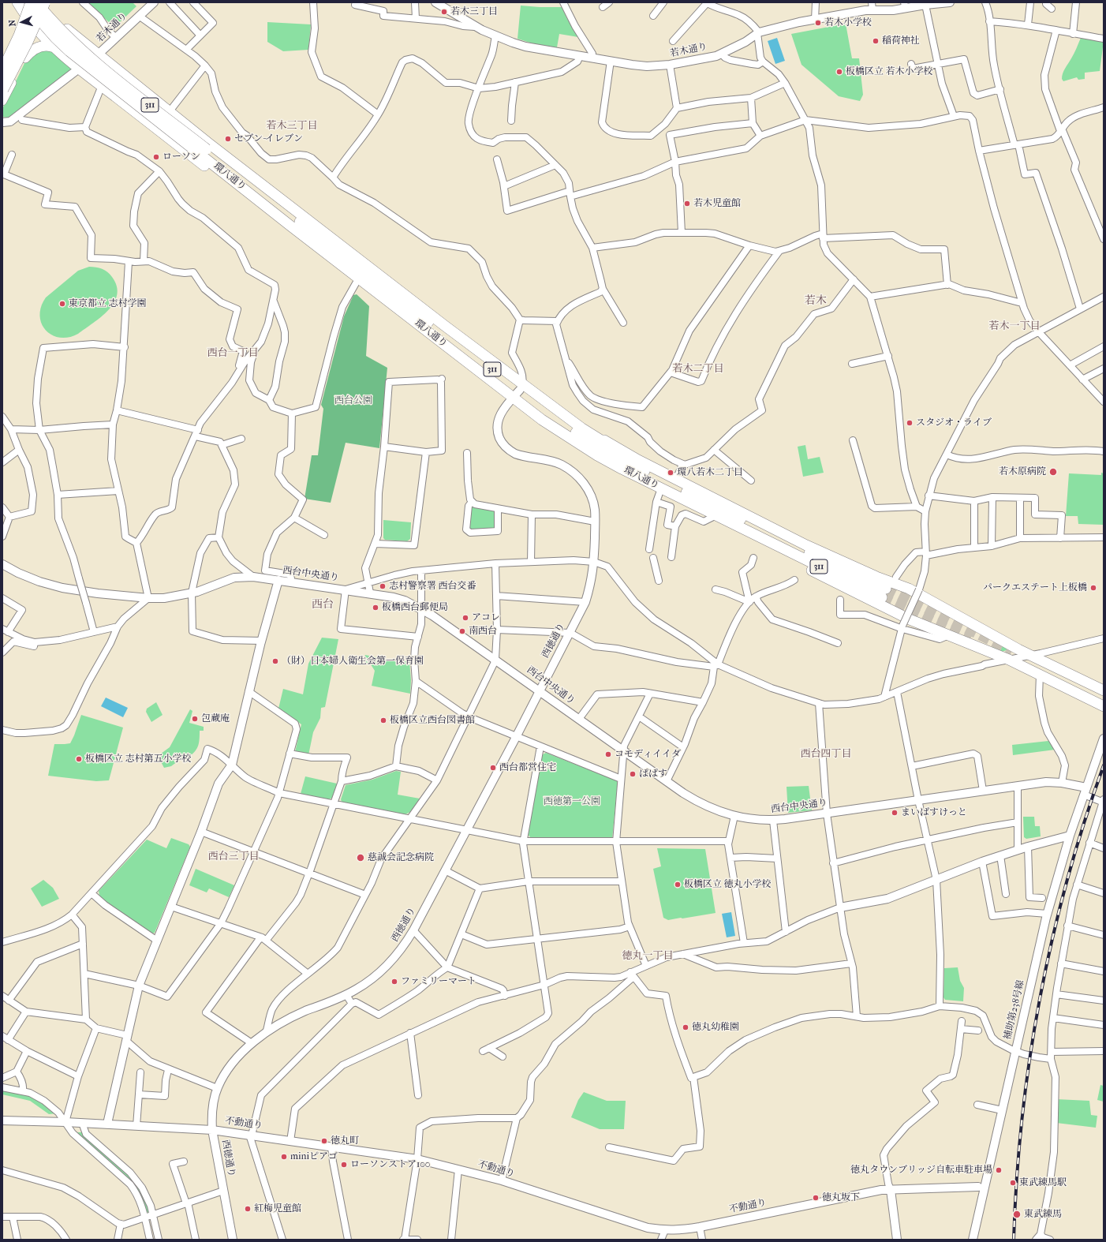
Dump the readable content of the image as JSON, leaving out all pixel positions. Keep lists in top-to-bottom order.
{
  "streets": {
    "main road": ["311", "環八通り"],
    "street": [
      "若木通り",
      "西台中央通り",
      "西徳通り",
      "補助第238号線",
      "不動通り"
    ]
  },
  "crossings": [
    ["環八通り", "西徳通り"],
    ["西台中央通り", "西徳通り"],
    ["西台中央通り", "補助第238号線"],
    ["西徳通り", "不動通り"]
  ],
  "districts": [
    "若木三丁目",
    "若木",
    "若木一丁目",
    "西台一丁目",
    "若木二丁目",
    "西台",
    "西台四丁目",
    "西台三丁目",
    "徳丸一丁目"
  ],
  "parks": ["西台公園", "西徳第一公園"],
  "places": [
    "若木三丁目",
    "若木小学校",
    "稲荷神社",
    "板橋区立 若木小学校",
    "セブン-イレブン",
    "ローソン",
    "若木児童館",
    "東京都立 志村学園",
    "スタジオ・ライブ",
    "若木原病院",
    "環八若木二丁目",
    "志村警察署 西台交番",
    "パークエステート上板橋",
    "板橋西台郵便局",
    "アコレ",
    "南西台",
    "（財）日本婦人衛生会第一保育園",
    "包蔵庵",
    "板橋区立西台図書館",
    "コモディイイダ",
    "板橋区立 志村第五小学校",
    "西台都営住宅",
    "ぱぱす",
    "まいばすけっと",
    "慈誠会記念病院",
    "板橋区立 徳丸小学校",
    "ファミリーマート",
    "徳丸幼稚園",
    "徳丸町",
    "miniピアゴ",
    "ローソンストア100",
    "徳丸タウンブリッジ自転車駐車場",
    "東武練馬駅",
    "徳丸坂下",
    "紅梅児童館",
    "東武練馬"
  ],
  "north": "left"
}
